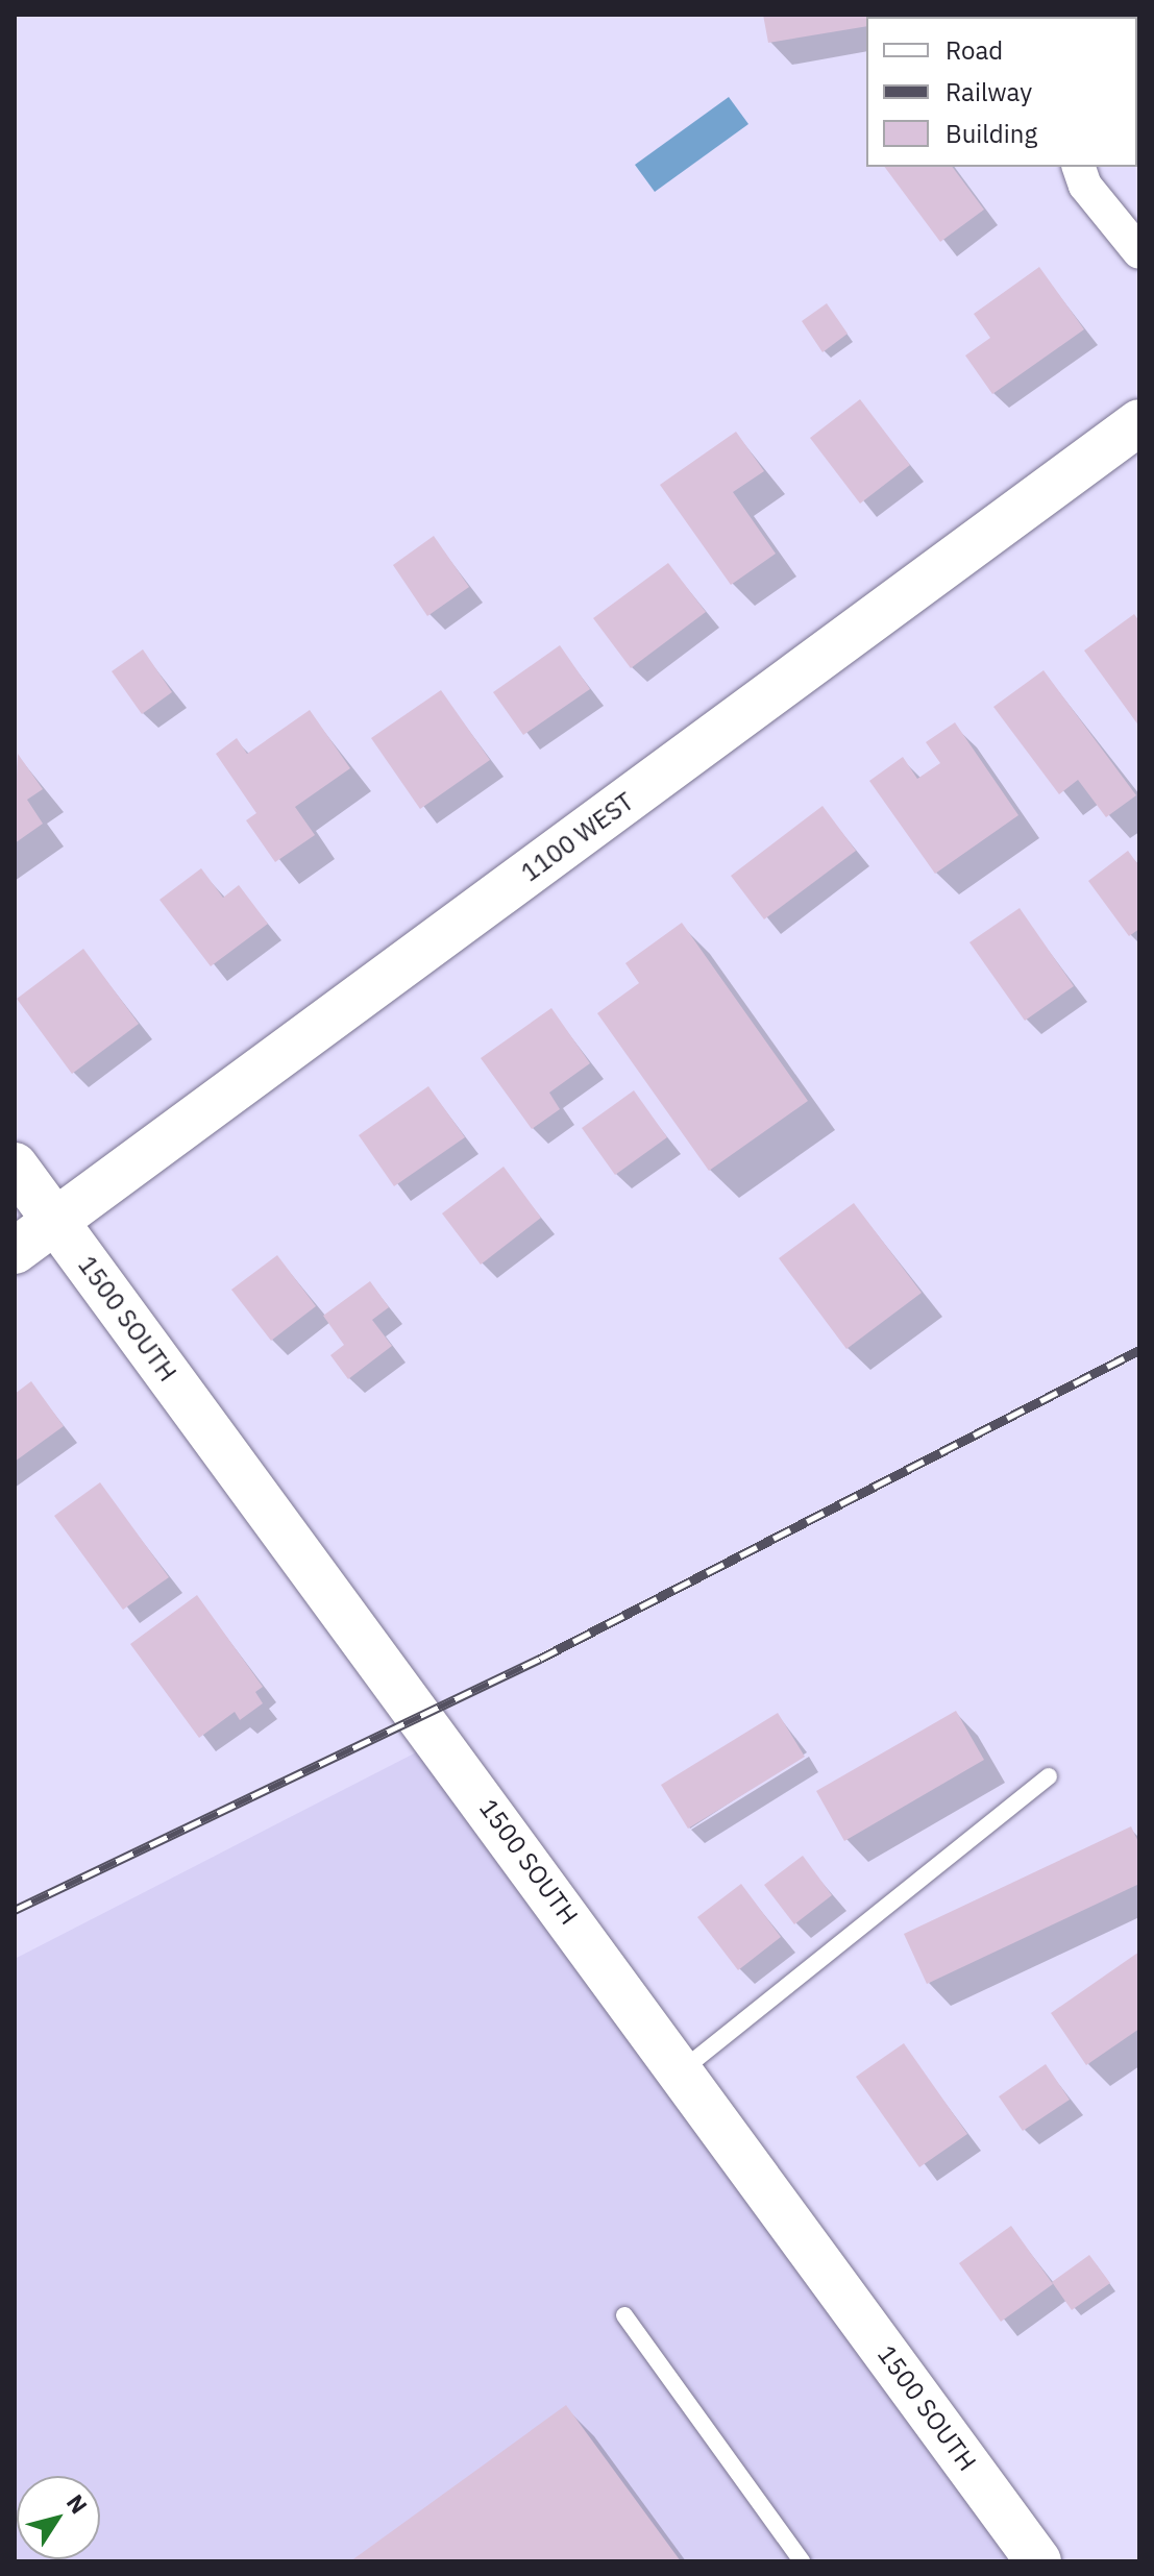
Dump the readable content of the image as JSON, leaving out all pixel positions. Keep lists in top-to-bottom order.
{
  "streets": {
    "street": ["1100 WEST", "1500 SOUTH"]
  },
  "crossings": [
    ["1100 WEST", "1500 SOUTH"]
  ],
  "legend": ["Road", "Railway", "Building"],
  "north": "top right"
}
